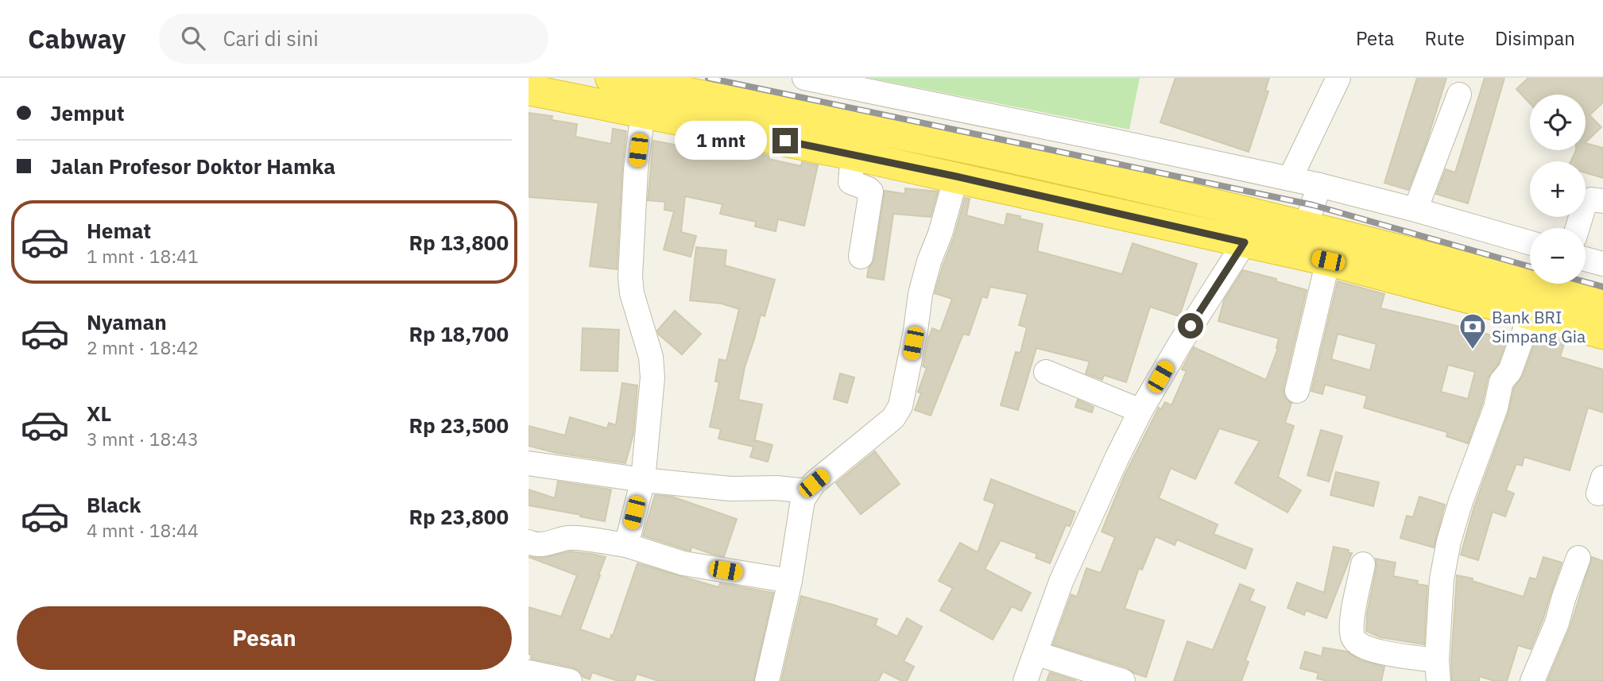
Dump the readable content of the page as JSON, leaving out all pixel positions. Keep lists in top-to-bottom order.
{
  "places": {
    "bank": ["Bank BRI Simpang Gia"]
  },
  "page": {
    "header": "Cabway",
    "search": "Cari di sini",
    "nav": ["Peta", "Rute", "Disimpan"],
    "banner": ["Jemput", "Jalan Profesor Doktor Hamka"],
    "map_buttons": ["+", "−"],
    "bubble": "1 mnt",
    "list": [
      {
        "name": "Hemat",
        "note": "1 mnt · 18:41",
        "value": "Rp 13,800"
      },
      {
        "name": "Nyaman",
        "note": "2 mnt · 18:42",
        "value": "Rp 18,700"
      },
      {
        "name": "XL",
        "note": "3 mnt · 18:43",
        "value": "Rp 23,500"
      },
      {
        "name": "Black",
        "note": "4 mnt · 18:44",
        "value": "Rp 23,800"
      }
    ],
    "buttons": "Pesan"
  }
}
